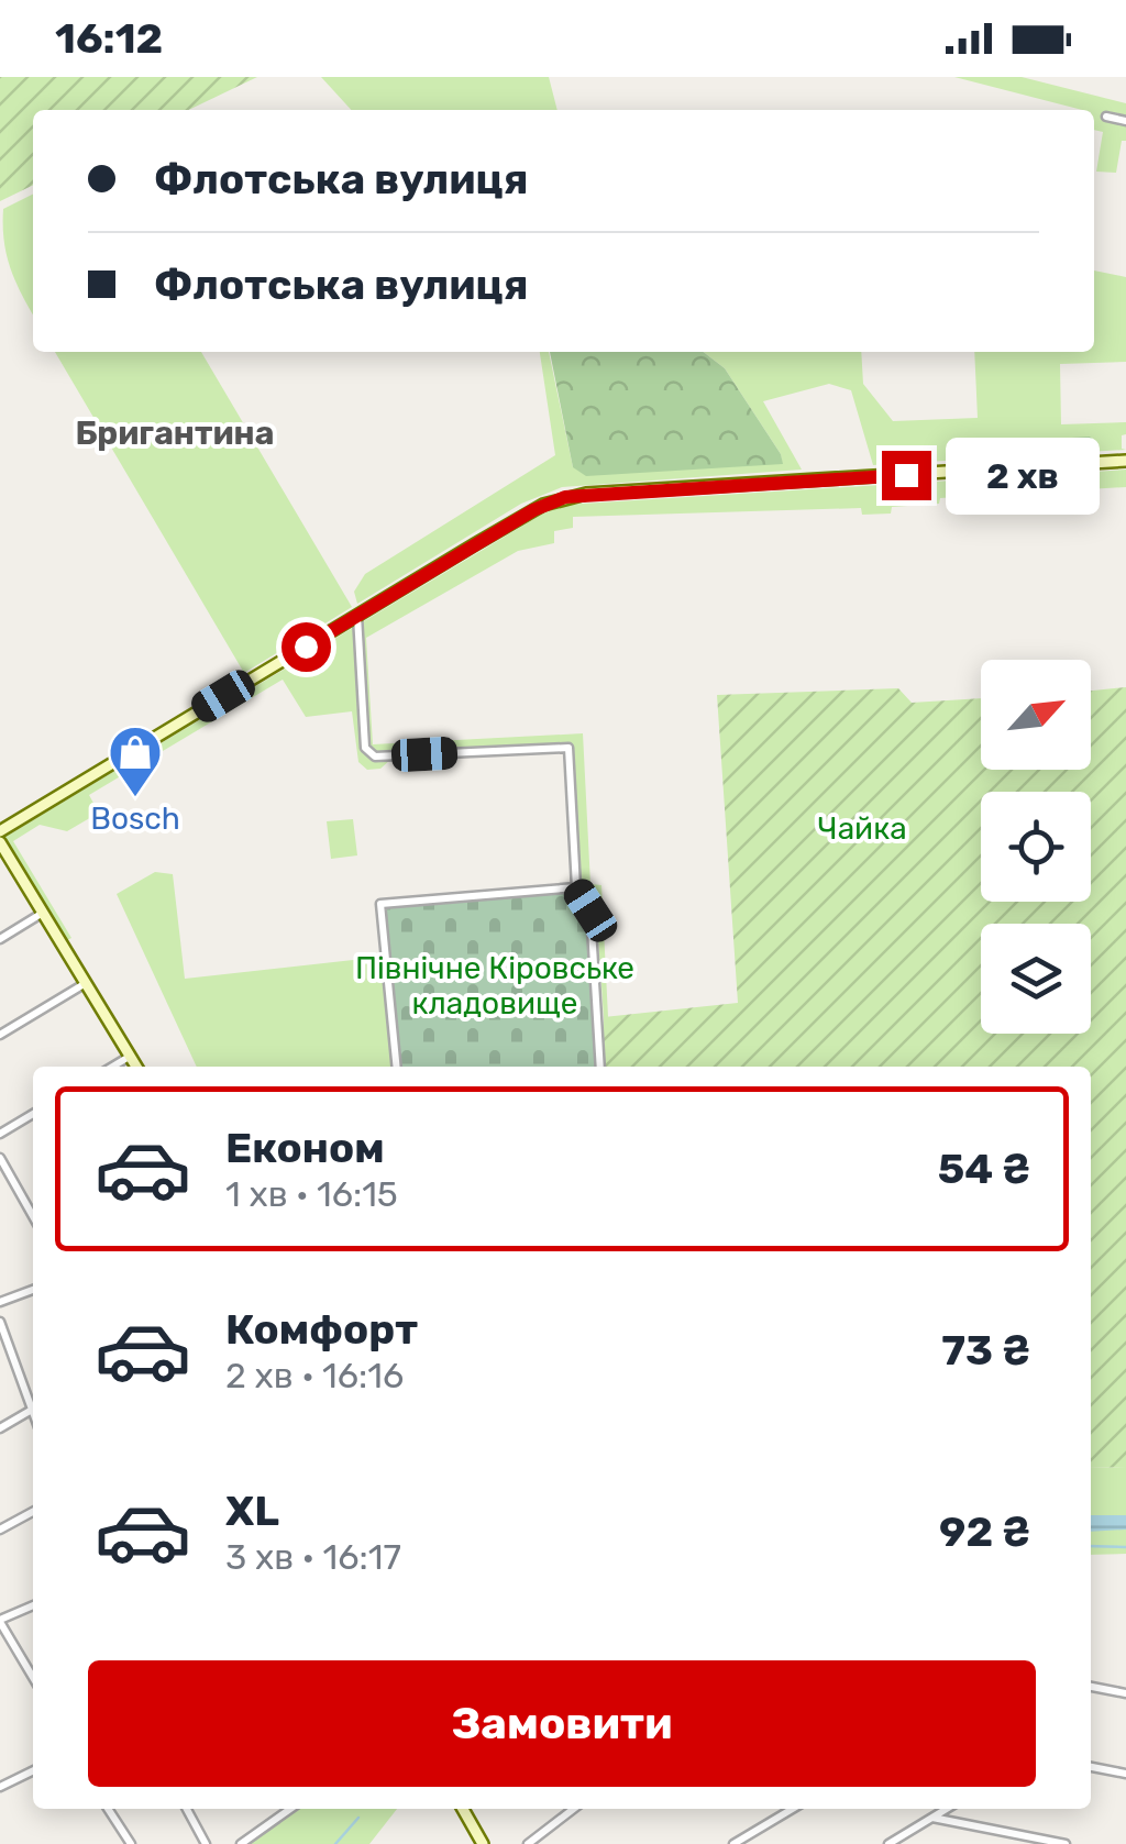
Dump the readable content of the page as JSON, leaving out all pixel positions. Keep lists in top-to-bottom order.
{
  "districts": ["Бригантина"],
  "parks": ["Чайка", "Північне Кіровське кладовище"],
  "places": {
    "shop": ["Bosch"]
  },
  "north": "top right",
  "page": {
    "status": "16:12",
    "banner": ["Флотська вулиця", "Флотська вулиця"],
    "bubble": "2 хв",
    "list": [
      {
        "name": "Економ",
        "note": "1 хв · 16:15",
        "value": "54 ₴"
      },
      {
        "name": "Комфорт",
        "note": "2 хв · 16:16",
        "value": "73 ₴"
      },
      {
        "name": "XL",
        "note": "3 хв · 16:17",
        "value": "92 ₴"
      }
    ],
    "buttons": "Замовити"
  }
}
